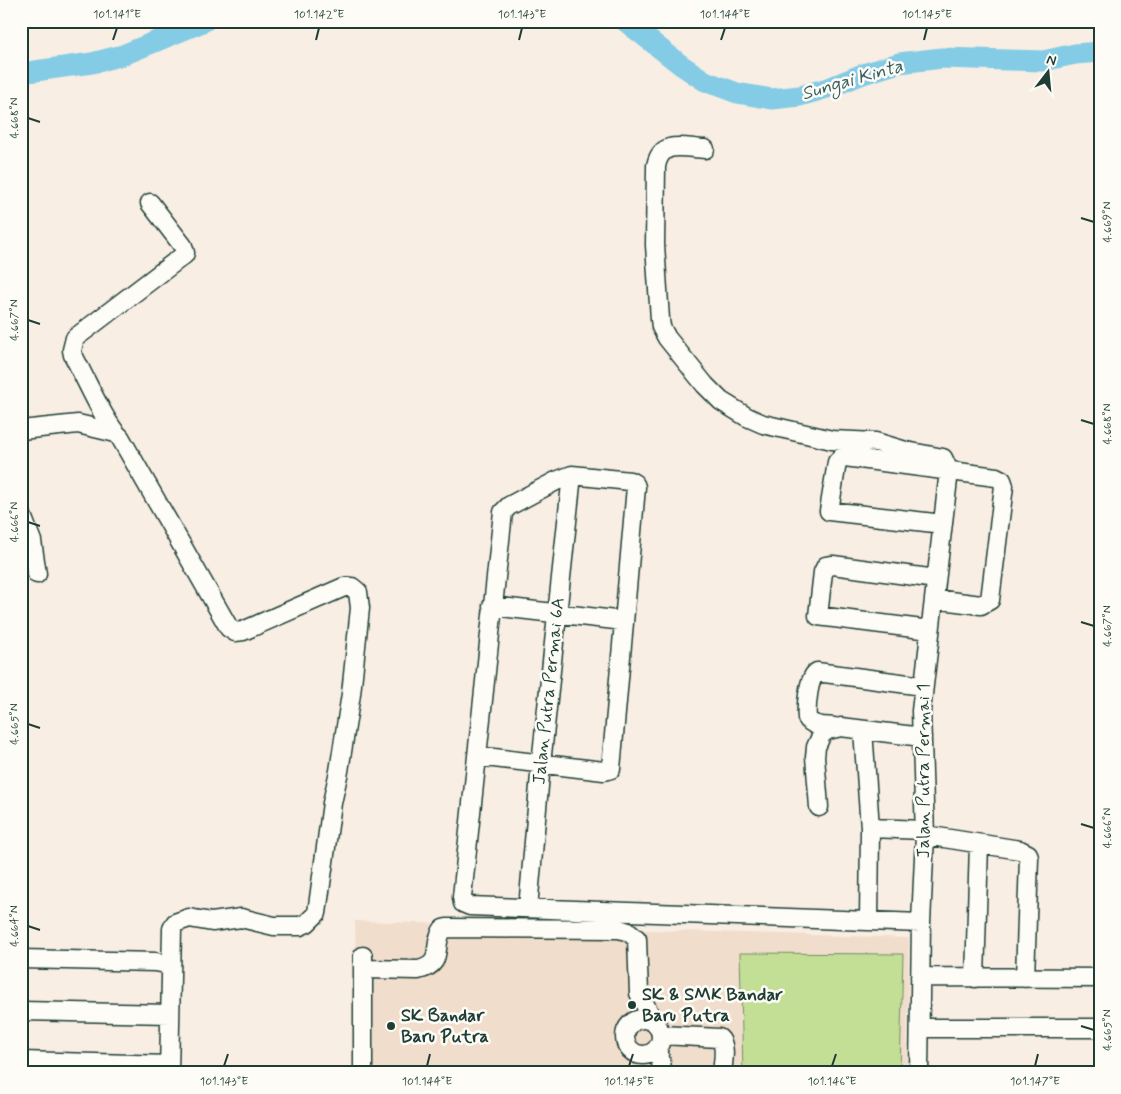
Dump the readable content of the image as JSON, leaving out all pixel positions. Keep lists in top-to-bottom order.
{
  "streets": {
    "street": ["Jalan Putra Permai 6A", "Jalan Putra Permai 1"]
  },
  "water": ["Sungai Kinta"],
  "places": ["SK & SMK Bandar Baru Putra", "SK Bandar Baru Putra"],
  "north": "top",
  "coordinates": [
    "101.141°E",
    "101.142°E",
    "101.143°E",
    "101.144°E",
    "101.145°E",
    "4.668°N",
    "4.669°N",
    "4.667°N",
    "4.666°N",
    "4.665°N",
    "4.664°N",
    "101.146°E",
    "101.147°E"
  ]
}
